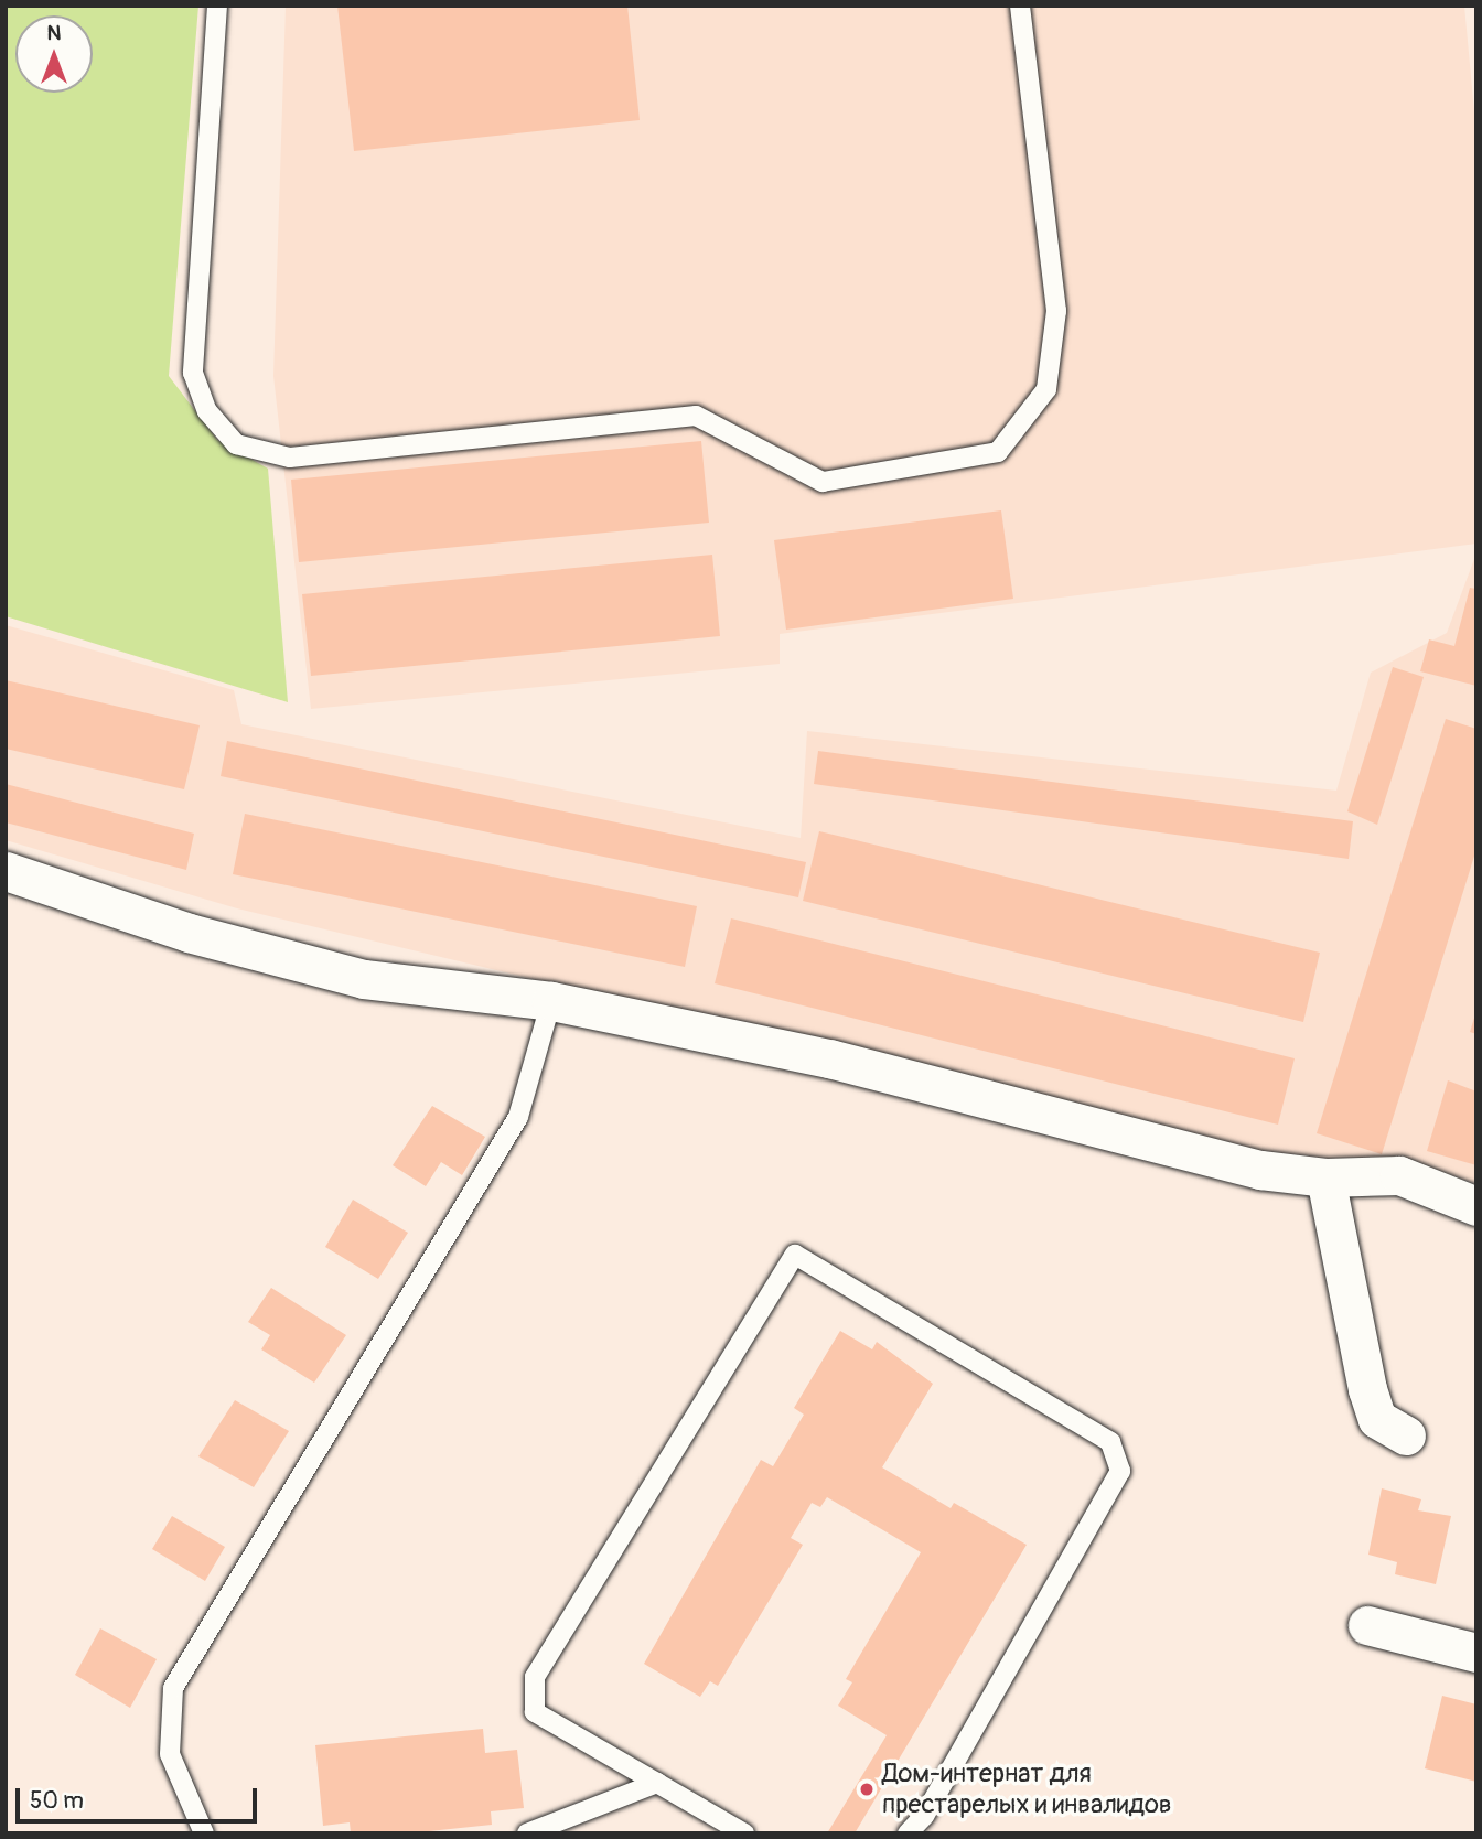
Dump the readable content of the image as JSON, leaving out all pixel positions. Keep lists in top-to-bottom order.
{
  "places": ["Дом-интернат для престарелых и инвалидов"],
  "scale_bar": "50 m",
  "north": "top"
}
